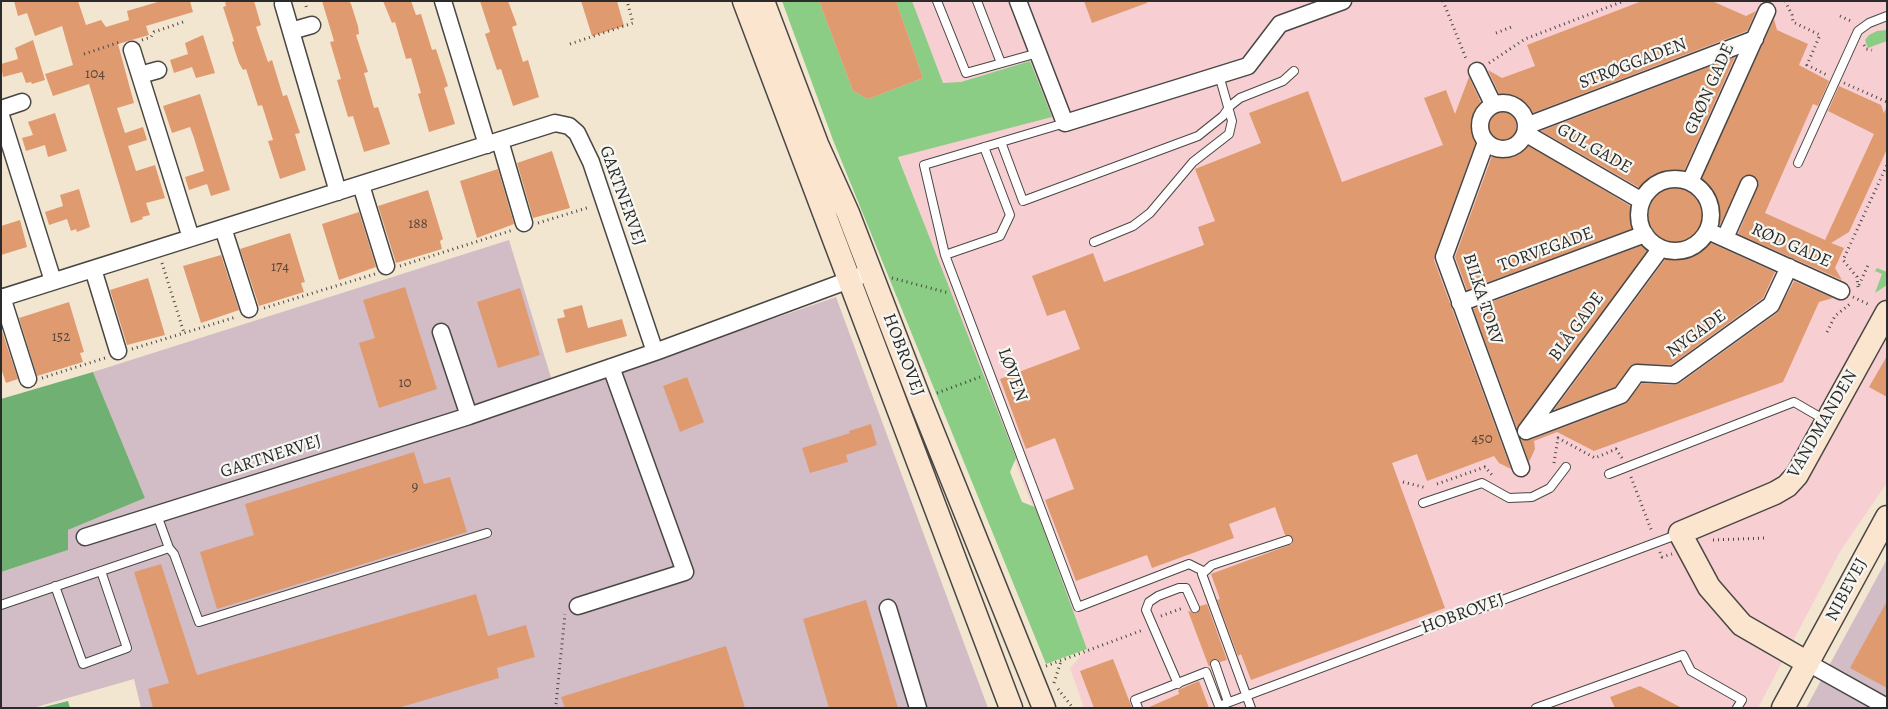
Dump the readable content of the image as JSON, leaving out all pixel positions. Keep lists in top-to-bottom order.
{
  "streets": {
    "main road": ["HOBROVEJ", "VANDMANDEN", "NIBEVEJ"],
    "street": [
      "STRØGGADEN",
      "GRØN GADE",
      "GUL GADE",
      "GARTNERVEJ",
      "RØD GADE",
      "TORVEGADE",
      "BILKA TORV",
      "BLÅ GADE",
      "NYGADE",
      "LØVEN"
    ]
  },
  "crossings": [
    ["STRØGGADEN", "GRØN GADE"],
    ["STRØGGADEN", "GUL GADE"],
    ["STRØGGADEN", "BILKA TORV"],
    ["GRØN GADE", "GUL GADE"],
    ["GRØN GADE", "RØD GADE"],
    ["GRØN GADE", "TORVEGADE"],
    ["GRØN GADE", "BLÅ GADE"],
    ["GUL GADE", "RØD GADE"],
    ["GUL GADE", "TORVEGADE"],
    ["GUL GADE", "BILKA TORV"],
    ["GUL GADE", "BLÅ GADE"],
    ["GARTNERVEJ", "HOBROVEJ"],
    ["RØD GADE", "TORVEGADE"],
    ["RØD GADE", "BLÅ GADE"],
    ["RØD GADE", "NYGADE"],
    ["TORVEGADE", "BILKA TORV"],
    ["TORVEGADE", "BLÅ GADE"],
    ["BLÅ GADE", "NYGADE"],
    ["HOBROVEJ", "VANDMANDEN"]
  ],
  "house_numbers": [
    "104",
    "188",
    "174",
    "152",
    "10",
    "450",
    "9"
  ]
}
